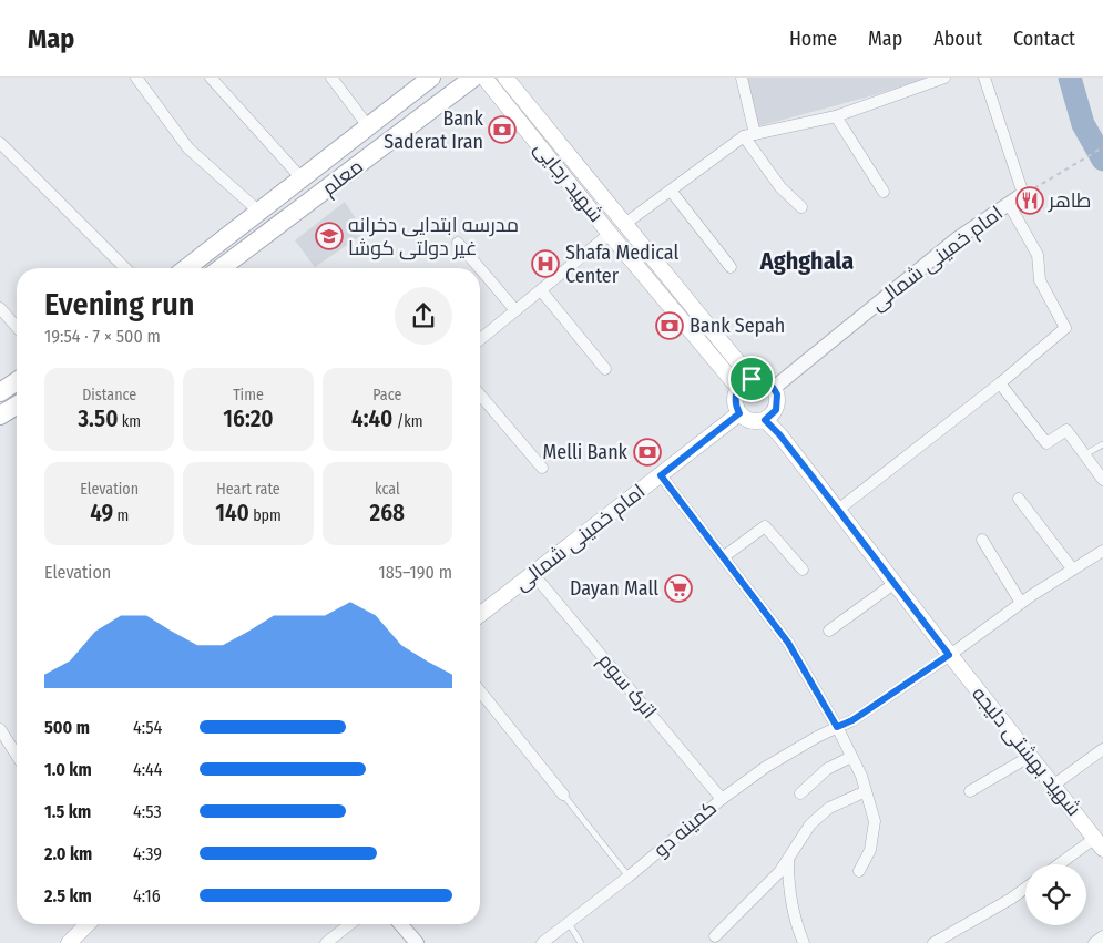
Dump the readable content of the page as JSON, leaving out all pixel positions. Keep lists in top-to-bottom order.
{
  "streets": {
    "main road": [
      "معلم",
      "شهید رجایی",
      "امام خمینی شمالی",
      "شهید بهشتی دلیجه"
    ],
    "street": ["اترک سوم", "کمینه دو"]
  },
  "crossings": [
    ["شهید رجایی", "امام خمینی شمالی"],
    ["امام خمینی شمالی", "اترک سوم"],
    ["اترک سوم", "کمینه دو"],
    ["شهید بهشتی دلیجه", "کمینه دو"]
  ],
  "districts": ["Aghghala"],
  "places": {
    "bank": ["Bank Saderat Iran", "Bank Sepah", "Melli Bank"],
    "restaurant": ["طاهر"],
    "school or university": ["مدرسه ابتدایی دخرانه غیر دولتی کوشا"],
    "hospital": ["Shafa Medical Center"],
    "supermarket": ["Dayan Mall"]
  },
  "page": {
    "header": "Map",
    "nav": [
      "Home",
      "Map",
      "About",
      "Contact"
    ],
    "heading": ["Evening run", "19:54 · 7 × 500 m"],
    "stats": [
      ["Distance", "3.50 km"],
      ["Time", "16:20"],
      ["Pace", "4:40 /km"],
      ["Elevation", "49 m"],
      ["Heart rate", "140 bpm"],
      ["kcal", "268"]
    ],
    "chart": ["Elevation", "185–190 m"],
    "list": [
      {
        "name": "500 m",
        "note": "4:54"
      },
      {
        "name": "1.0 km",
        "note": "4:44"
      },
      {
        "name": "1.5 km",
        "note": "4:53"
      },
      {
        "name": "2.0 km",
        "note": "4:39"
      },
      {
        "name": "2.5 km",
        "note": "4:16"
      }
    ]
  }
}
